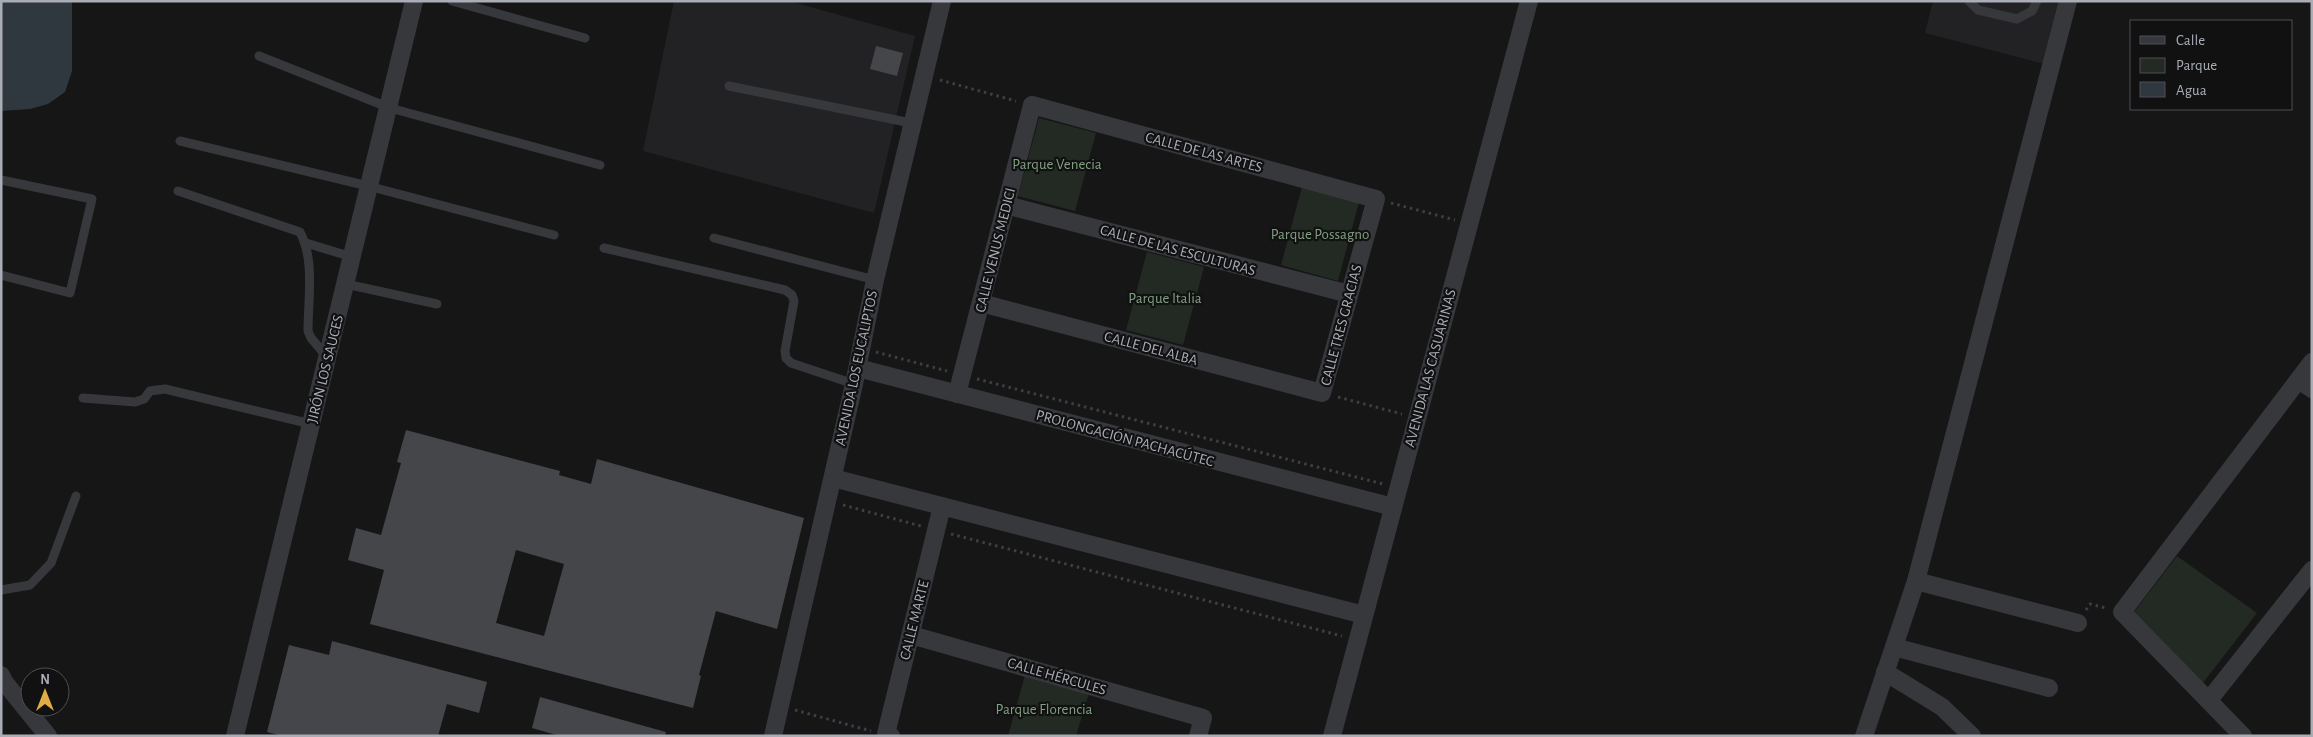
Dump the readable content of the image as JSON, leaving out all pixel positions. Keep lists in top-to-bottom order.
{
  "streets": {
    "street": [
      "CALLE DE LAS ARTES",
      "CALLE VENUS MEDICI",
      "CALLE DE LAS ESCULTURAS",
      "CALLE TRES GRACIAS",
      "CALLE DEL ALBA",
      "AVENIDA LOS EUCALIPTOS",
      "AVENIDA LAS CASUARINAS",
      "JIRÓN LOS SAUCES",
      "PROLONGACIÓN PACHACÚTEC",
      "CALLE MARTE",
      "CALLE HÉRCULES"
    ]
  },
  "crossings": [
    ["CALLE DE LAS ARTES", "CALLE VENUS MEDICI"],
    ["CALLE DE LAS ARTES", "CALLE TRES GRACIAS"],
    ["CALLE VENUS MEDICI", "CALLE DE LAS ESCULTURAS"],
    ["CALLE VENUS MEDICI", "CALLE DEL ALBA"],
    ["CALLE VENUS MEDICI", "PROLONGACIÓN PACHACÚTEC"],
    ["CALLE DE LAS ESCULTURAS", "CALLE TRES GRACIAS"],
    ["CALLE TRES GRACIAS", "CALLE DEL ALBA"],
    ["AVENIDA LOS EUCALIPTOS", "PROLONGACIÓN PACHACÚTEC"],
    ["AVENIDA LAS CASUARINAS", "PROLONGACIÓN PACHACÚTEC"],
    ["CALLE MARTE", "CALLE HÉRCULES"]
  ],
  "parks": [
    "Parque Venecia",
    "Parque Possagno",
    "Parque Italia",
    "Parque Florencia"
  ],
  "legend": ["Calle", "Parque", "Agua"],
  "north": "top"
}
